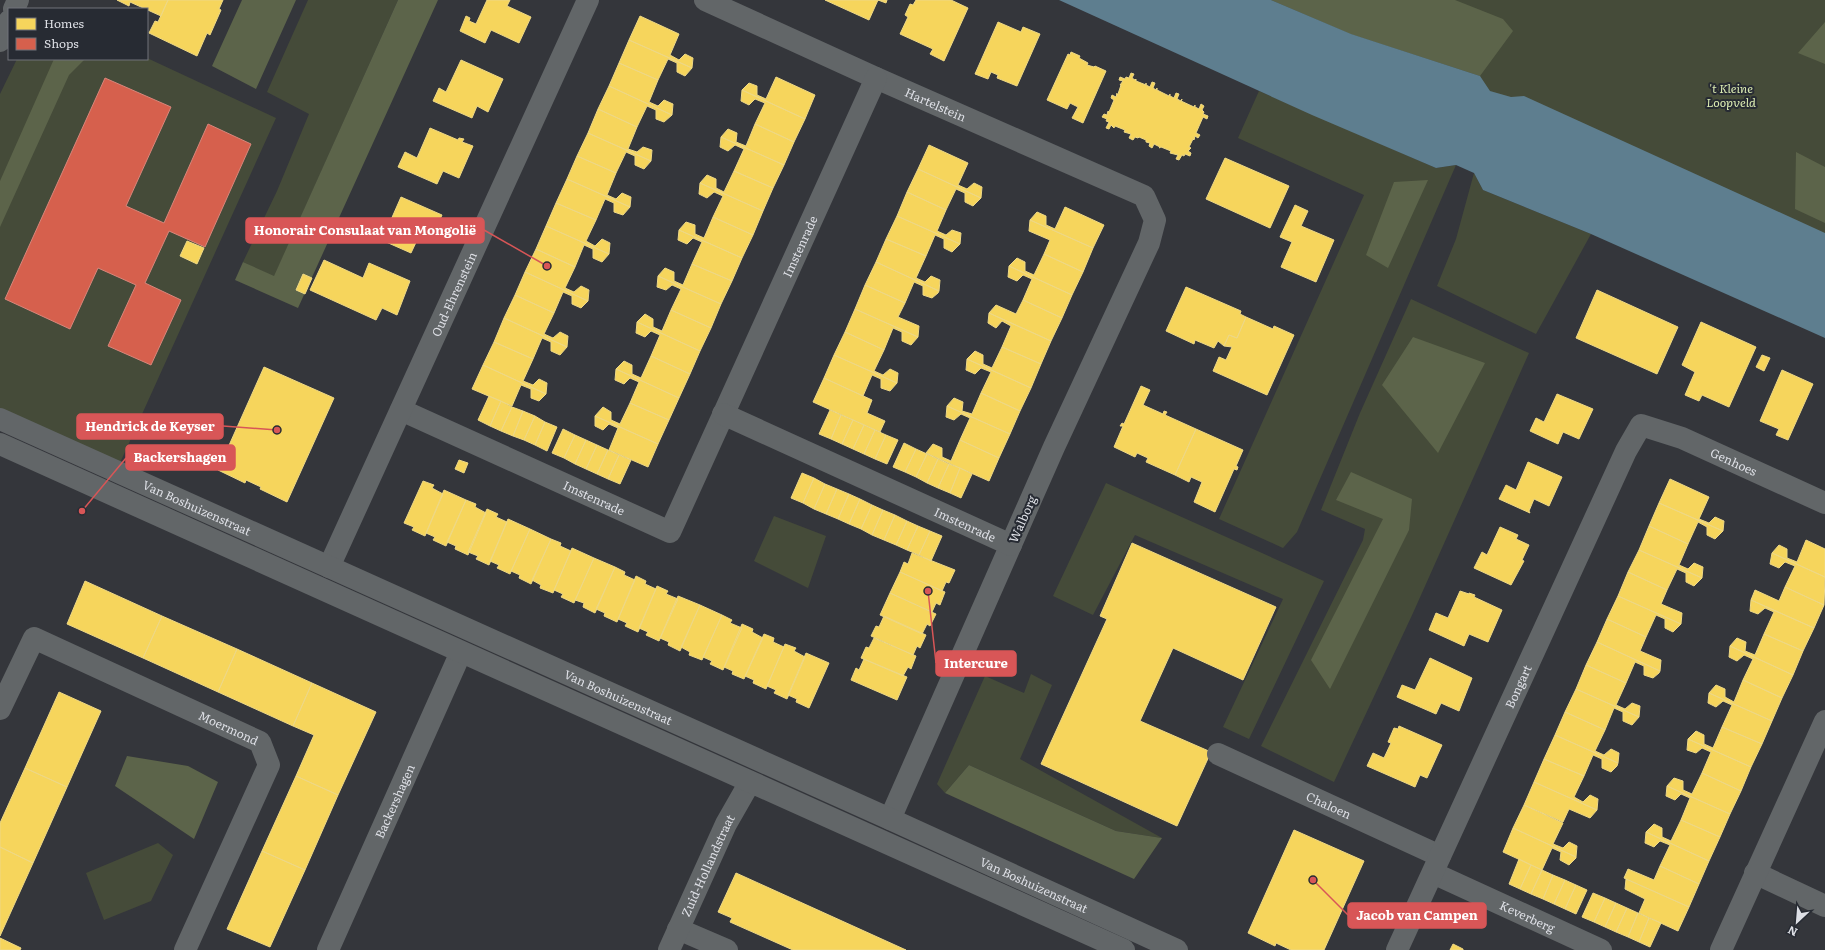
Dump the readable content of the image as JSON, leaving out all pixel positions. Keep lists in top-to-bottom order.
{
  "streets": {
    "street": [
      "Hartelstein",
      "Imstenrade",
      "Oud-Ehrenstein",
      "Genhoes",
      "Van Boshuizenstraat",
      "Walborg",
      "Bongart",
      "Moermond",
      "Backershagen",
      "Chaloen",
      "Zuid-Hollandstraat",
      "Keverberg"
    ]
  },
  "crossings": [
    ["Hartelstein", "Imstenrade"],
    ["Hartelstein", "Walborg"],
    ["Imstenrade", "Oud-Ehrenstein"],
    ["Imstenrade", "Walborg"],
    ["Oud-Ehrenstein", "Van Boshuizenstraat"],
    ["Genhoes", "Bongart"],
    ["Van Boshuizenstraat", "Walborg"],
    ["Van Boshuizenstraat", "Backershagen"],
    ["Van Boshuizenstraat", "Zuid-Hollandstraat"],
    ["Bongart", "Chaloen"],
    ["Bongart", "Keverberg"],
    ["Chaloen", "Keverberg"]
  ],
  "parks": ["'t Kleine Loopveld"],
  "places": [
    "Honorair Consulaat van Mongolië",
    "Hendrick de Keyser",
    "Backershagen",
    "Intercure",
    "Jacob van Campen"
  ],
  "legend": ["Homes", "Shops"],
  "north": "bottom left"
}
